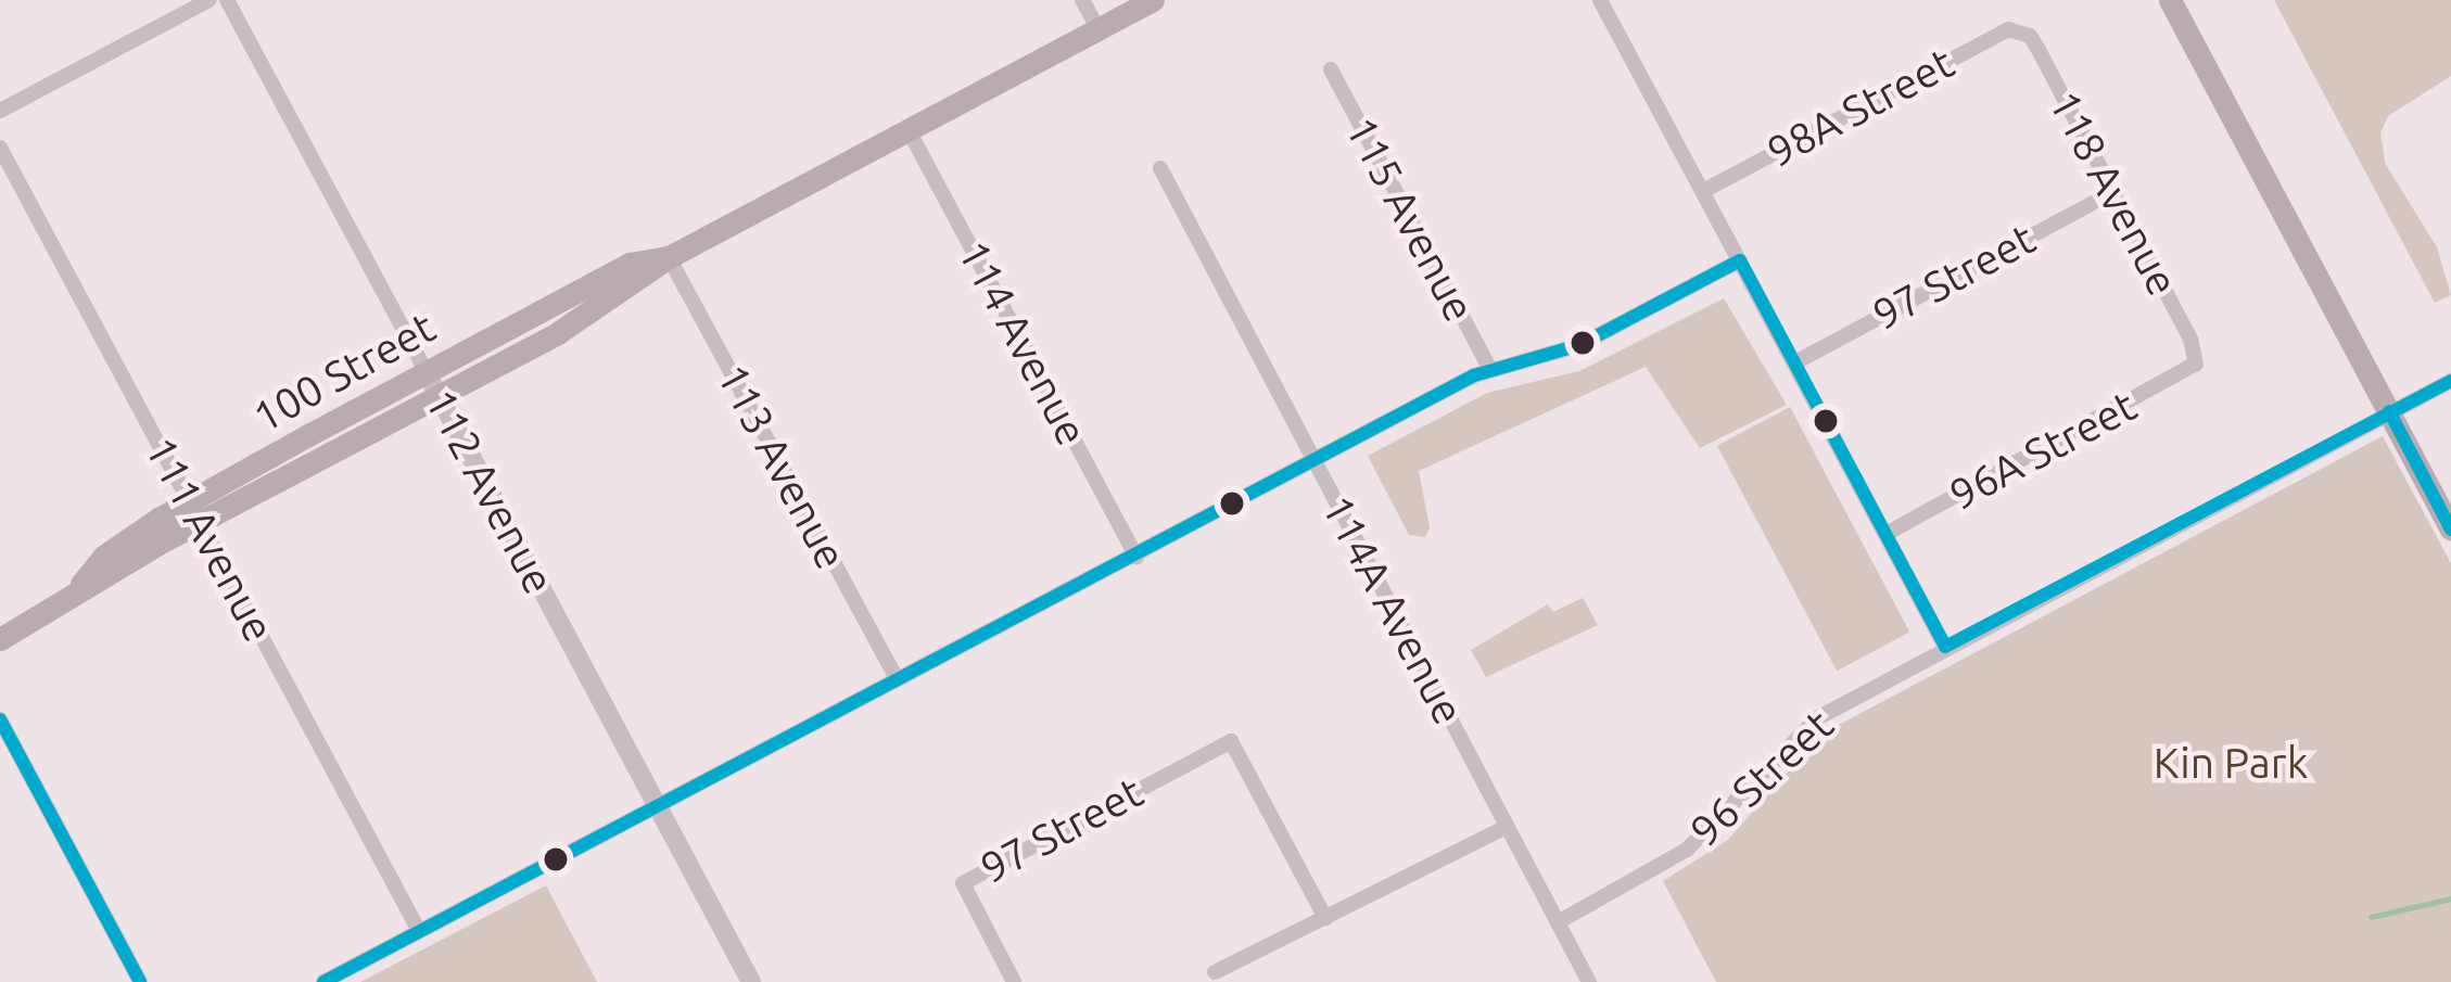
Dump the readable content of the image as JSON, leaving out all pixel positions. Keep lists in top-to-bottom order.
{
  "streets": {
    "main road": ["100 Street"],
    "street": [
      "98A Street",
      "118 Avenue",
      "115 Avenue",
      "97 Street",
      "114 Avenue",
      "96A Street",
      "113 Avenue",
      "112 Avenue",
      "111 Avenue",
      "114A Avenue",
      "96 Street"
    ]
  },
  "crossings": [
    ["98A Street", "118 Avenue"],
    ["118 Avenue", "97 Street"],
    ["118 Avenue", "96A Street"],
    ["114 Avenue", "100 Street"],
    ["100 Street", "113 Avenue"],
    ["100 Street", "112 Avenue"],
    ["100 Street", "111 Avenue"],
    ["114A Avenue", "96 Street"]
  ],
  "parks": ["Kin Park"]
}
